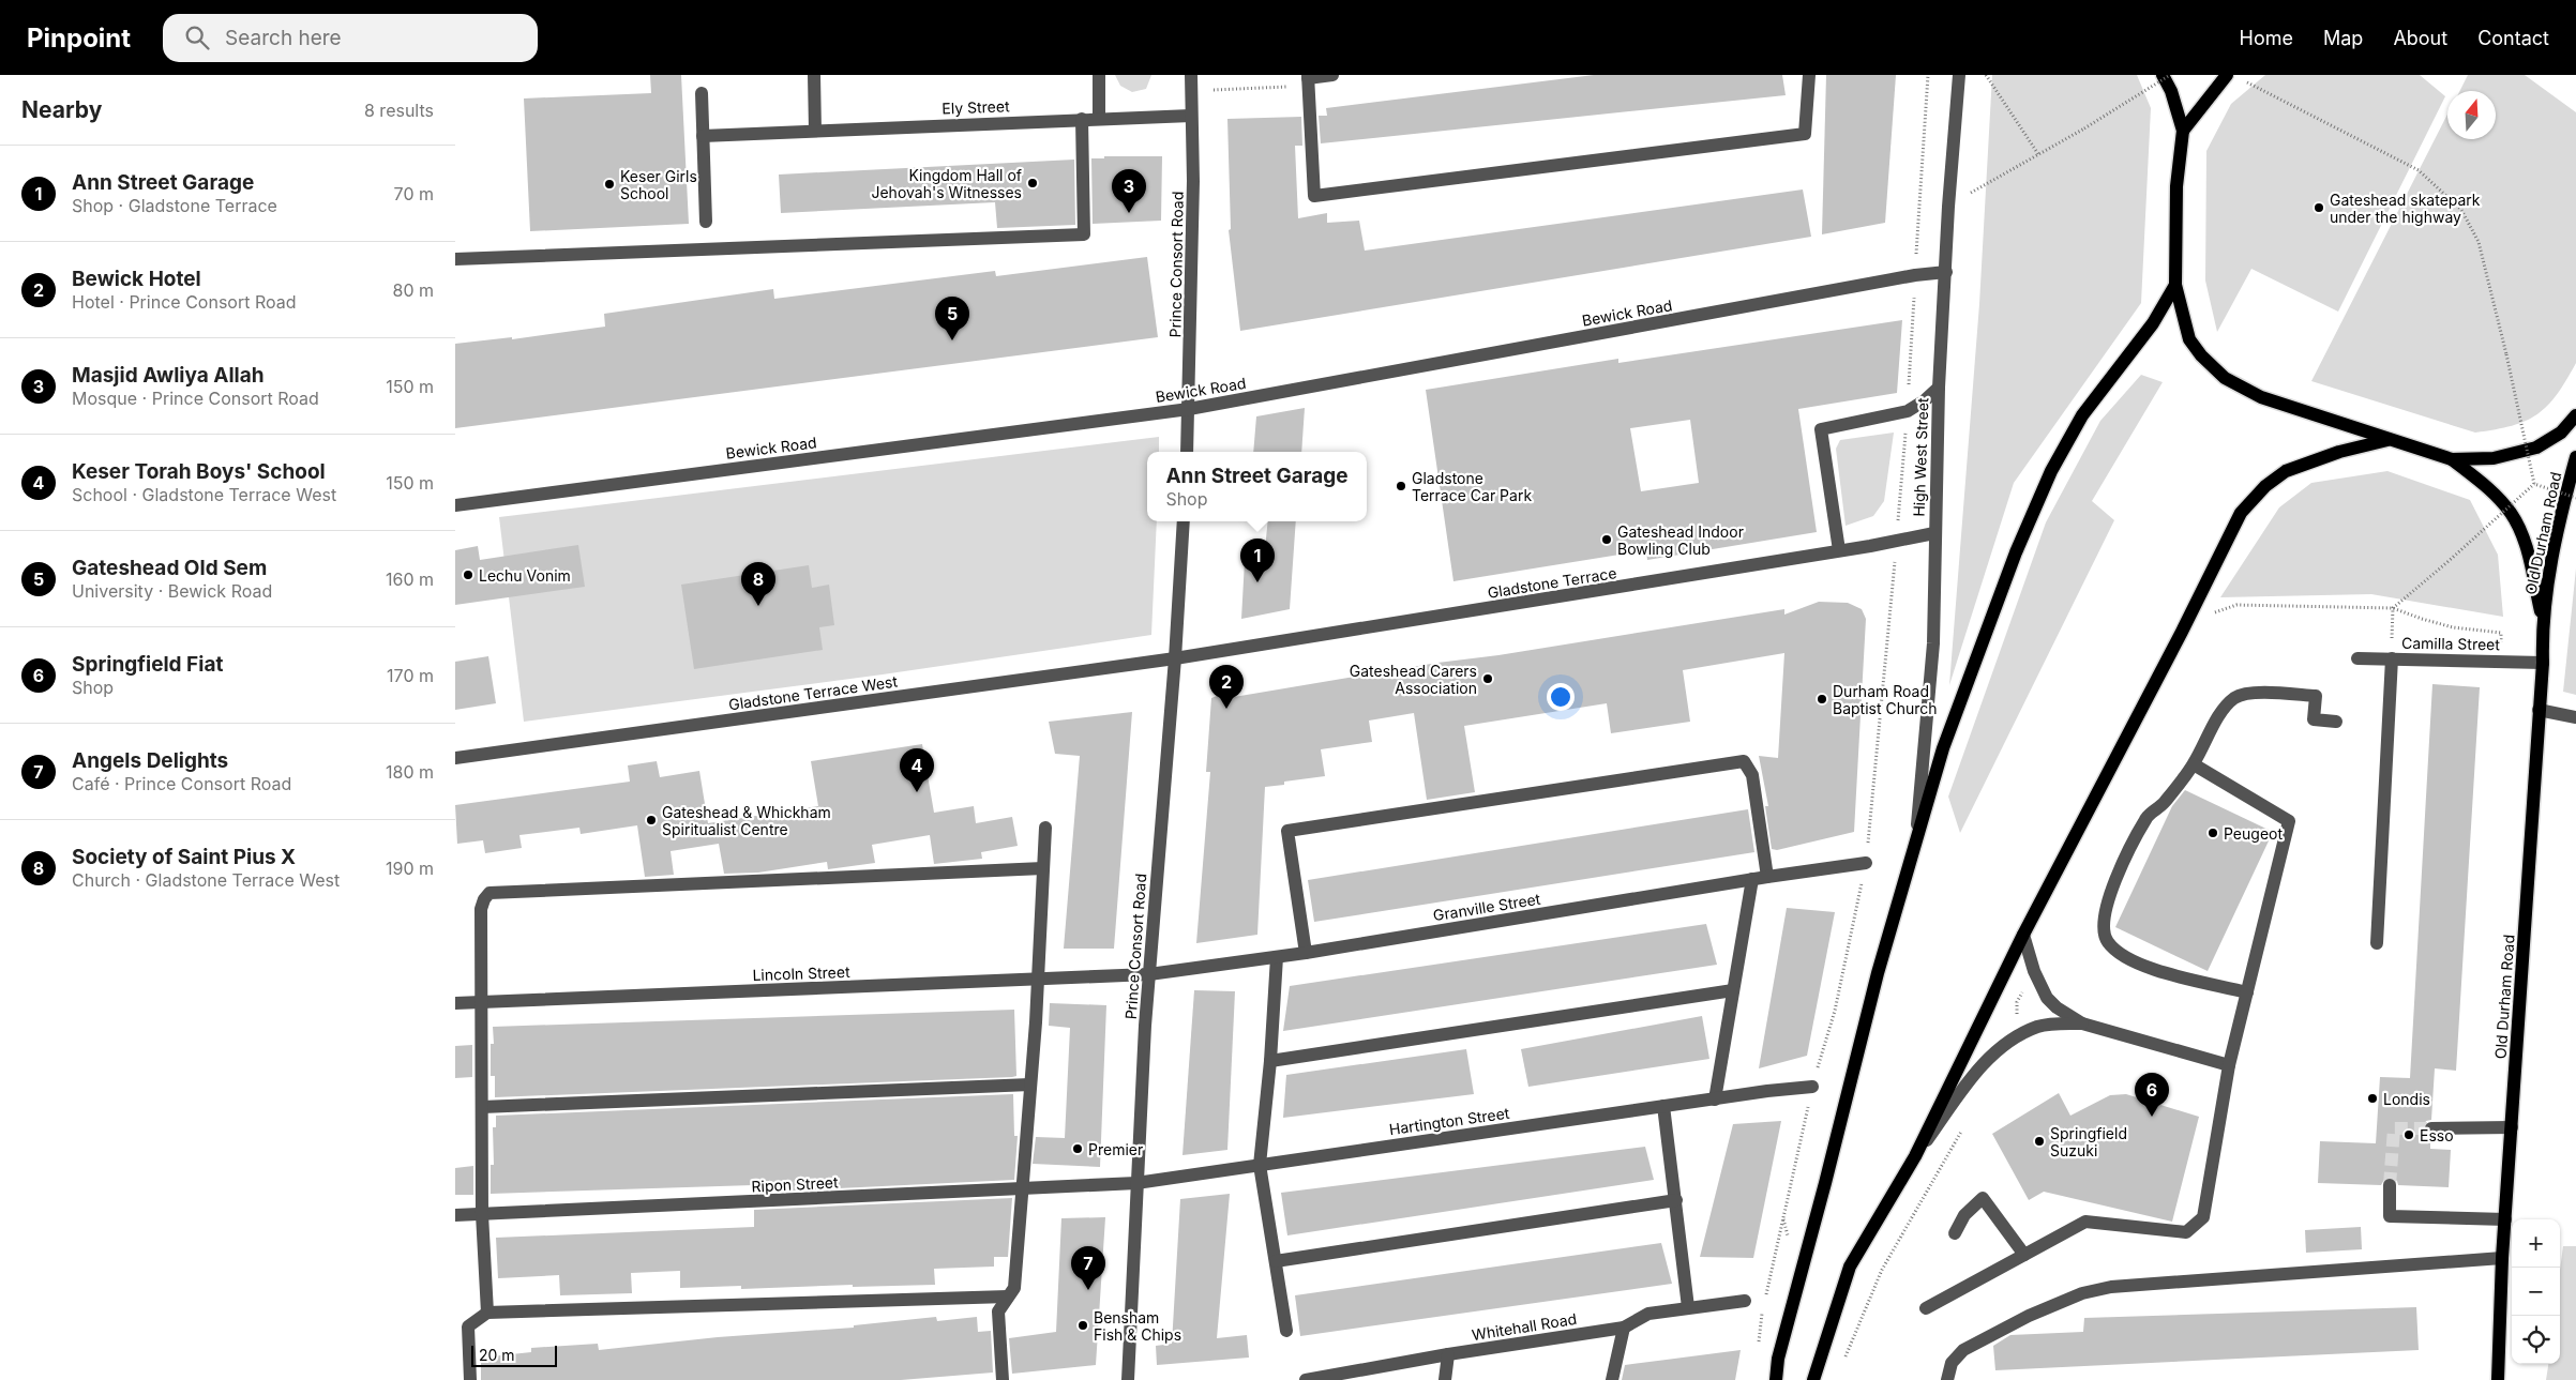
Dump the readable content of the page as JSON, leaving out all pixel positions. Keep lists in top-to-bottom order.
{
  "streets": {
    "main road": ["Old Durham Road"],
    "street": [
      "Ely Street",
      "Prince Consort Road",
      "Bewick Road",
      "High West Street",
      "Gladstone Terrace",
      "Camilla Street",
      "Gladstone Terrace West",
      "Granville Street",
      "Lincoln Street",
      "Hartington Street",
      "Ripon Street",
      "Whitehall Road"
    ]
  },
  "crossings": [
    ["Ely Street", "Prince Consort Road"],
    ["Prince Consort Road", "Bewick Road"],
    ["Prince Consort Road", "Gladstone Terrace"],
    ["Prince Consort Road", "Gladstone Terrace West"],
    ["Prince Consort Road", "Granville Street"],
    ["Prince Consort Road", "Lincoln Street"],
    ["Prince Consort Road", "Hartington Street"],
    ["Prince Consort Road", "Ripon Street"],
    ["Bewick Road", "High West Street"],
    ["High West Street", "Gladstone Terrace"],
    ["Old Durham Road", "Camilla Street"],
    ["Gladstone Terrace", "Gladstone Terrace West"],
    ["Granville Street", "Lincoln Street"],
    ["Hartington Street", "Ripon Street"]
  ],
  "places": [
    "Kingdom Hall of Jehovah's Witnesses",
    "Keser Girls School",
    "Gateshead skatepark under the highway",
    "Gladstone Terrace Car Park",
    "Gateshead Indoor Bowling Club",
    "Lechu Vonim",
    "Gateshead Carers Association",
    "Durham Road Baptist Church",
    "Gateshead & Whickham Spiritualist Centre",
    "Peugeot",
    "Londis",
    "Esso",
    "Springfield Suzuki",
    "Premier",
    "Bensham Fish & Chips"
  ],
  "scale_bar": "20 m",
  "north": "top",
  "page": {
    "header": "Pinpoint",
    "search": "Search here",
    "nav": [
      "Home",
      "Map",
      "About",
      "Contact"
    ],
    "heading": ["Nearby", "8 results"],
    "list": [
      {
        "mark": "1",
        "name": "Ann Street Garage",
        "note": "Shop · Gladstone Terrace",
        "value": "70 m"
      },
      {
        "mark": "2",
        "name": "Bewick Hotel",
        "note": "Hotel · Prince Consort Road",
        "value": "80 m"
      },
      {
        "mark": "3",
        "name": "Masjid Awliya Allah",
        "note": "Mosque · Prince Consort Road",
        "value": "150 m"
      },
      {
        "mark": "4",
        "name": "Keser Torah Boys' School",
        "note": "School · Gladstone Terrace West",
        "value": "150 m"
      },
      {
        "mark": "5",
        "name": "Gateshead Old Sem",
        "note": "University · Bewick Road",
        "value": "160 m"
      },
      {
        "mark": "6",
        "name": "Springfield Fiat",
        "note": "Shop",
        "value": "170 m"
      },
      {
        "mark": "7",
        "name": "Angels Delights",
        "note": "Café · Prince Consort Road",
        "value": "180 m"
      },
      {
        "mark": "8",
        "name": "Society of Saint Pius X",
        "note": "Church · Gladstone Terrace West",
        "value": "190 m"
      }
    ],
    "pins": [
      "3",
      "5",
      "1",
      "8",
      "2",
      "4",
      "6",
      "7"
    ],
    "popup": ["Ann Street Garage", "Shop"],
    "map_buttons": ["+", "−"],
    "scale": "20 m"
  }
}
